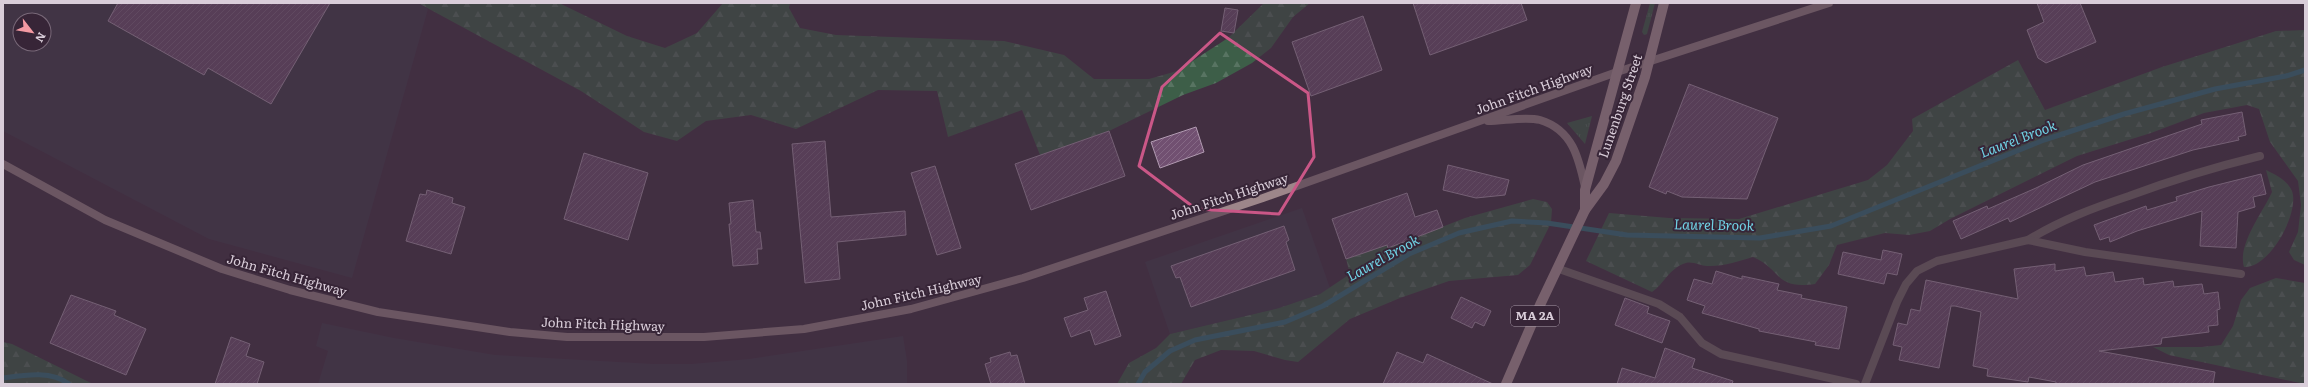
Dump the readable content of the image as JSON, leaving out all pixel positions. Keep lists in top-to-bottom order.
{
  "streets": {
    "main road": ["John Fitch Highway", "Lunenburg Street", "MA 2A"]
  },
  "crossings": [
    ["John Fitch Highway", "Lunenburg Street"]
  ],
  "water": ["Laurel Brook"],
  "north": "bottom right"
}
